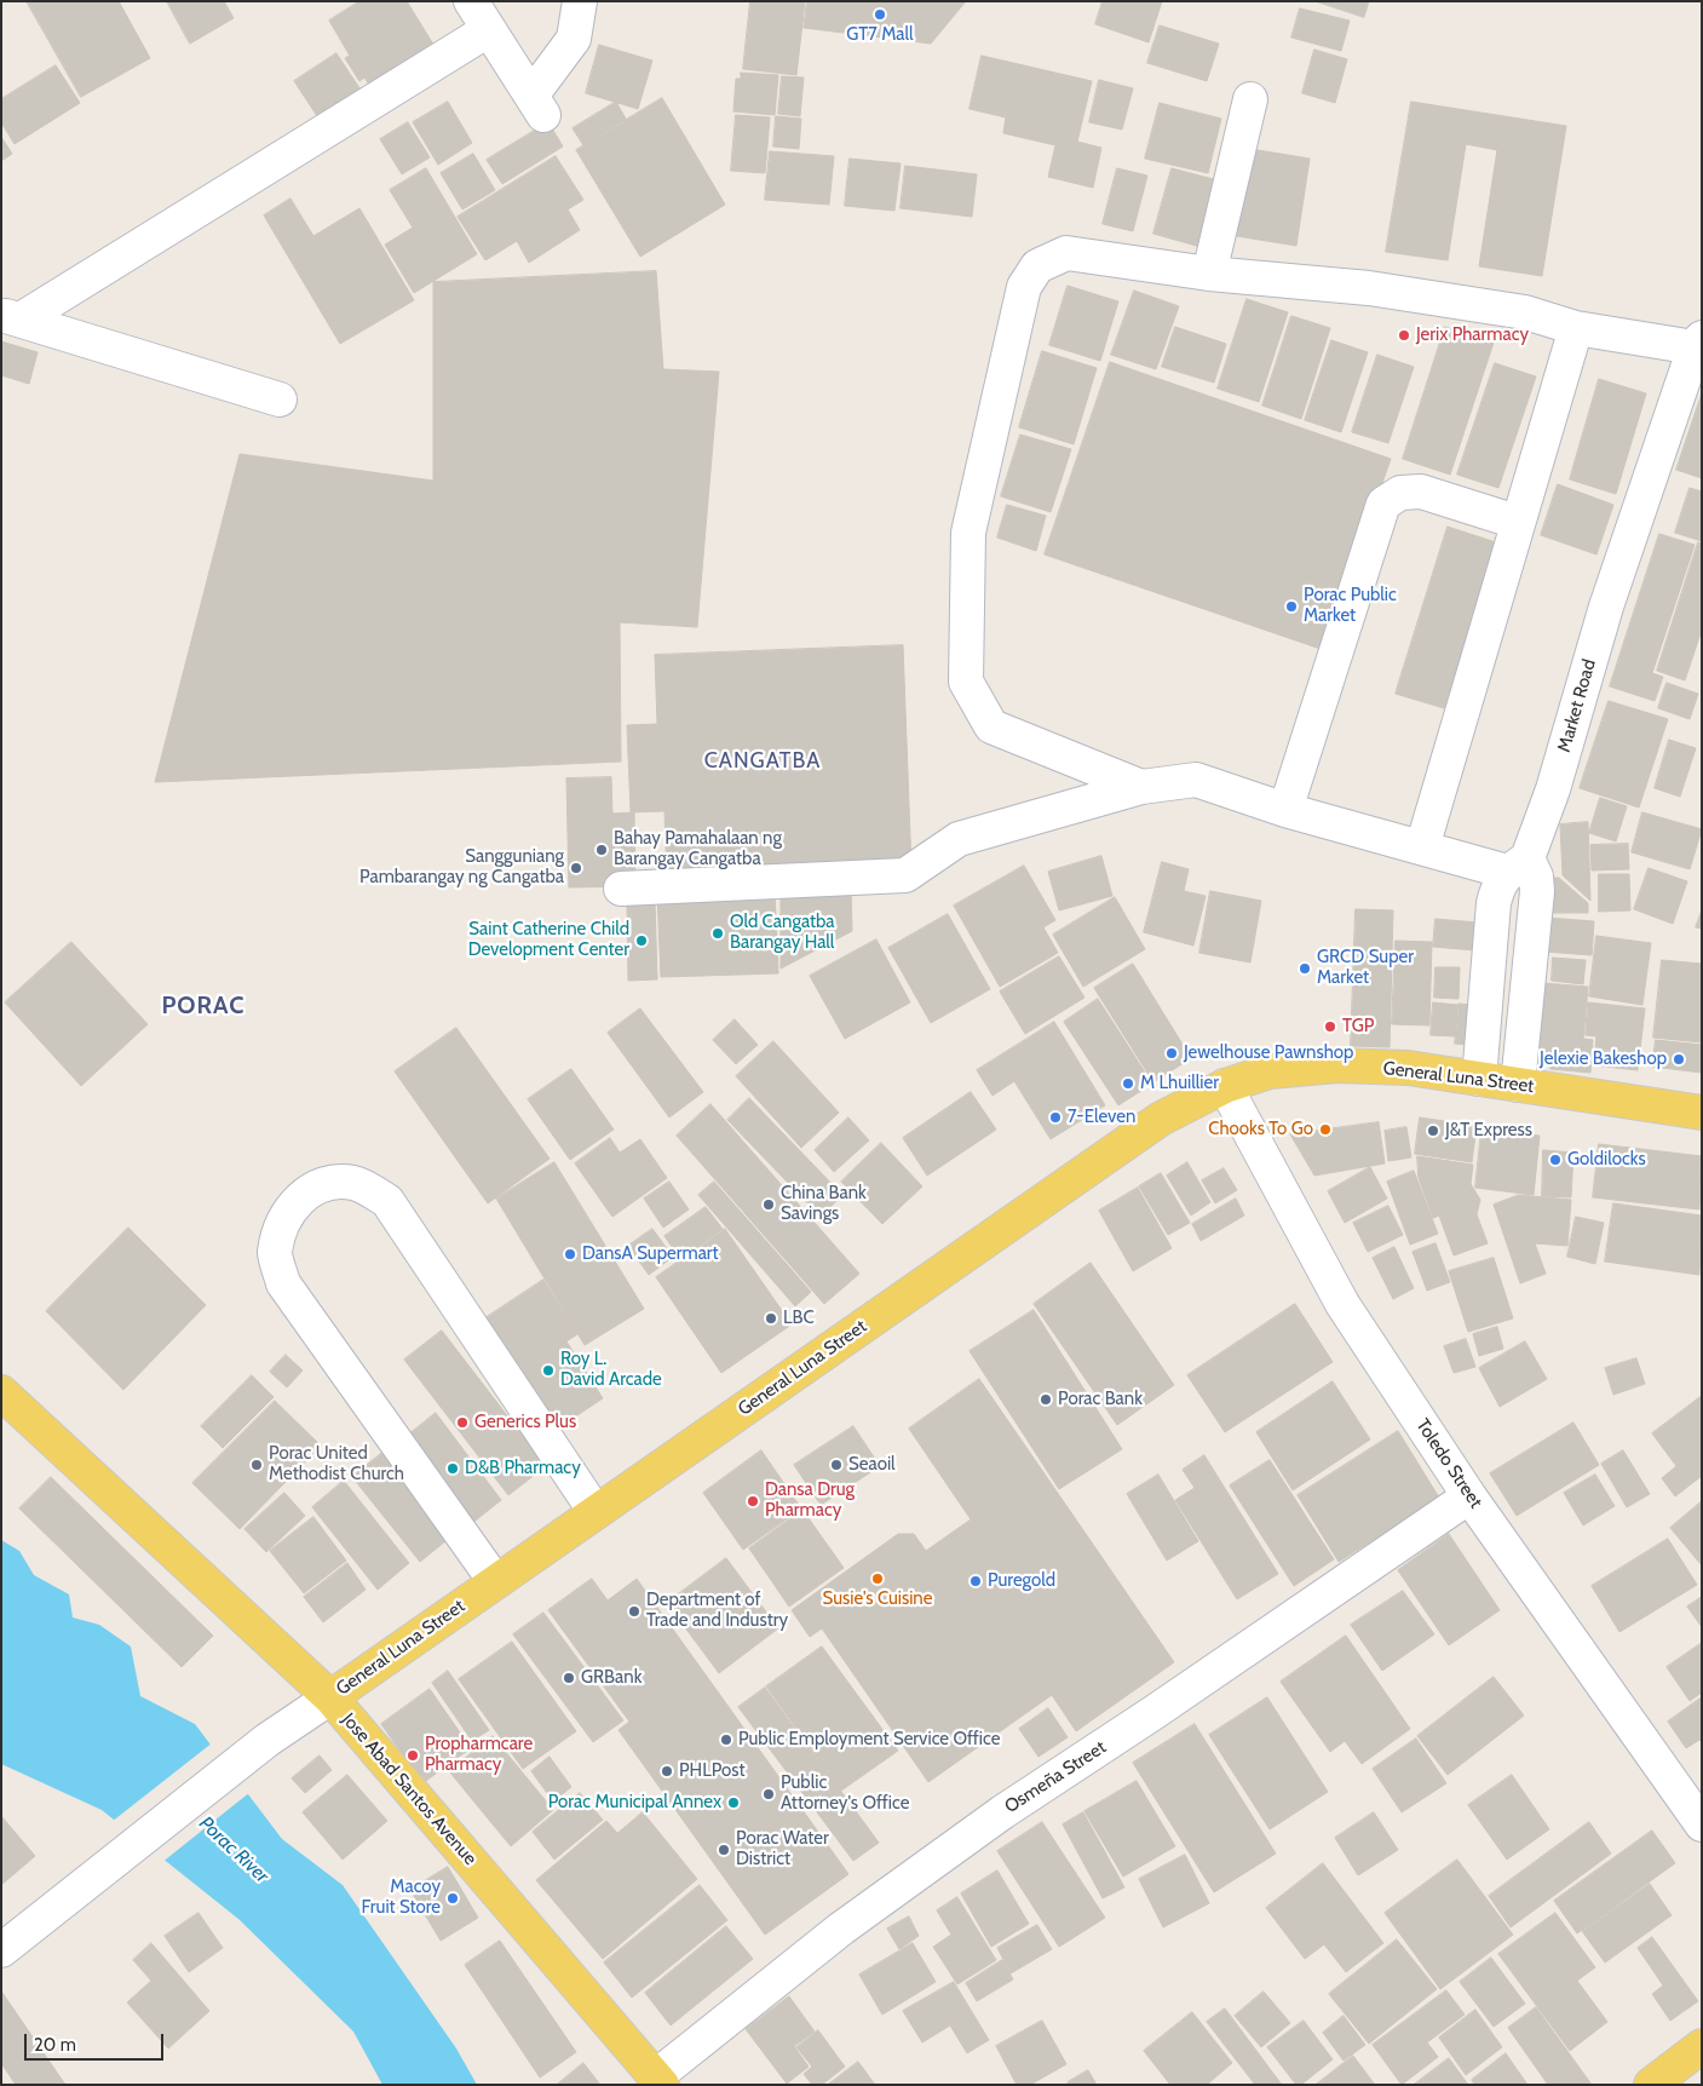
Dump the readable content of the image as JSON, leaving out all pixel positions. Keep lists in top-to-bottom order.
{
  "streets": {
    "main road": ["General Luna Street", "Jose Abad Santos Avenue"],
    "street": ["Market Road", "Toledo Street", "Osmeña Street"]
  },
  "crossings": [
    ["Market Road", "General Luna Street"],
    ["General Luna Street", "Toledo Street"],
    ["General Luna Street", "Jose Abad Santos Avenue"],
    ["Toledo Street", "Osmeña Street"],
    ["Osmeña Street", "Jose Abad Santos Avenue"]
  ],
  "districts": ["CANGATBA", "PORAC"],
  "water": ["Porac River"],
  "places": [
    "GT7 Mall",
    "Jerix Pharmacy",
    "Porac Public Market",
    "Bahay Pamahalaan ng Barangay Cangatba",
    "Sangguniang Pambarangay ng Cangatba",
    "Old Cangatba Barangay Hall",
    "Saint Catherine Child Development Center",
    "GRCD Super Market",
    "TGP",
    "Jewelhouse Pawnshop",
    "Jelexie Bakeshop",
    "M Lhuillier",
    "7-Eleven",
    "Chooks To Go",
    "J&T Express",
    "Goldilocks",
    "China Bank Savings",
    "DansA Supermart",
    "LBC",
    "Roy L. David Arcade",
    "Porac Bank",
    "Generics Plus",
    "Porac United Methodist Church",
    "Seaoil",
    "D&B Pharmacy",
    "Dansa Drug Pharmacy",
    "Susie's Cuisine",
    "Puregold",
    "Department of Trade and Industry",
    "GRBank",
    "Public Employment Service Office",
    "Propharmcare Pharmacy",
    "PHLPost",
    "Public Attorney's Office",
    "Porac Municipal Annex",
    "Porac Water District",
    "Macoy Fruit Store"
  ],
  "scale_bar": "20 m"
}
